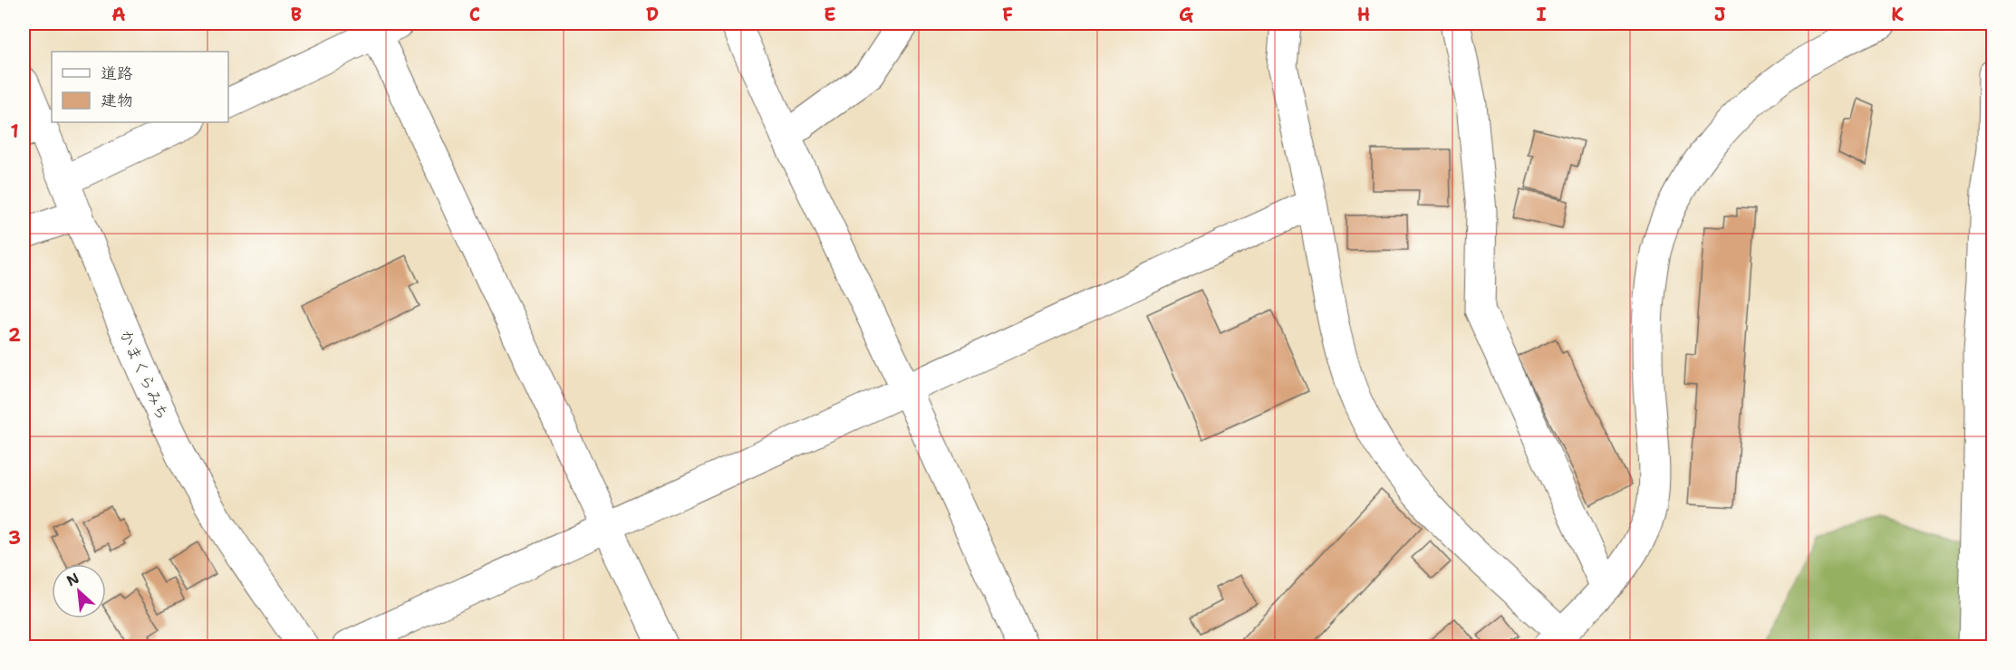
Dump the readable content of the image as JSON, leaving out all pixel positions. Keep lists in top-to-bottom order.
{
  "streets": {
    "street": ["かまくらみち"]
  },
  "legend": ["道路", "建物"],
  "north": "top left",
  "grid": {
    "columns": [
      "A",
      "B",
      "C",
      "D",
      "E",
      "F",
      "G",
      "H",
      "I",
      "J",
      "K"
    ],
    "rows": ["1", "2", "3"]
  }
}
